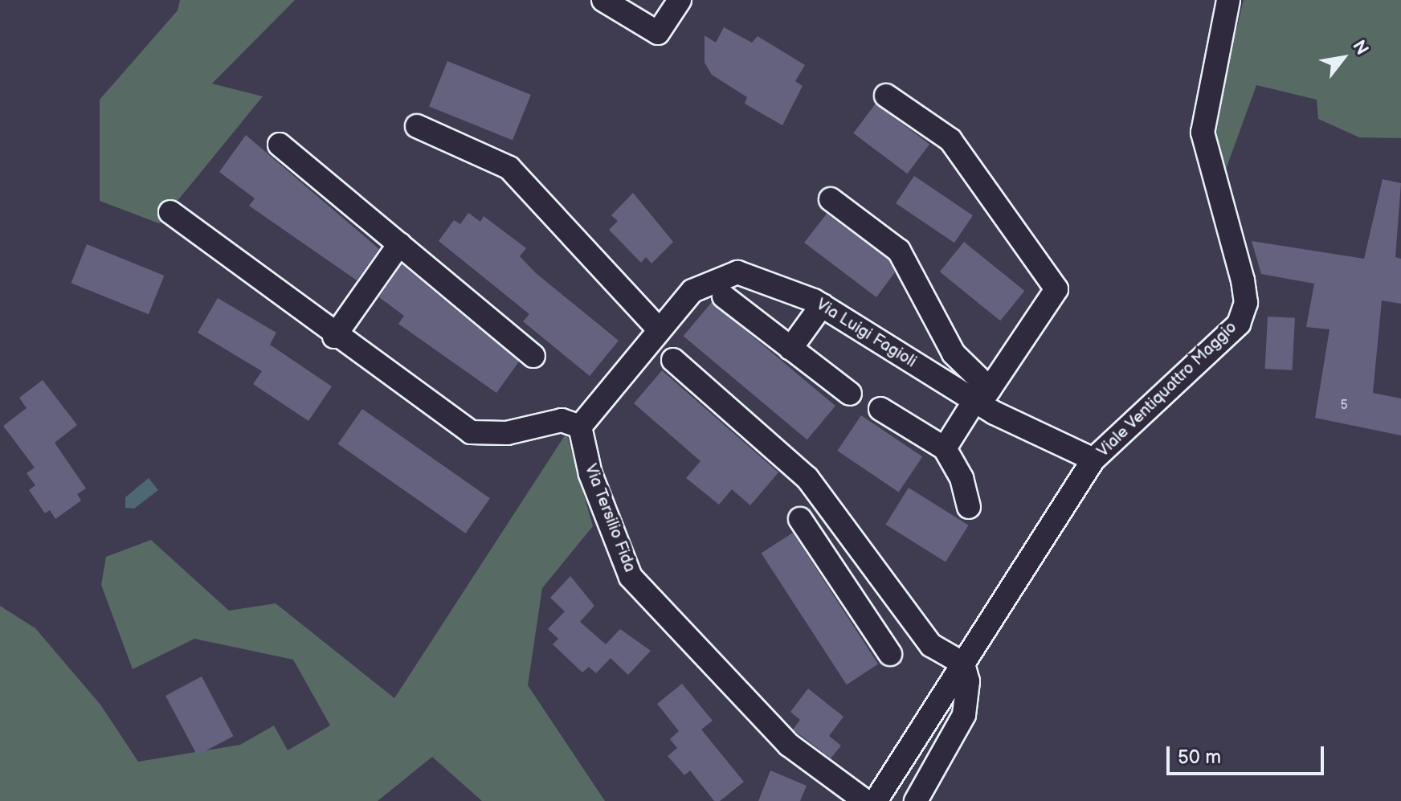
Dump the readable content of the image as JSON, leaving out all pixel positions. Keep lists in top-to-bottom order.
{
  "streets": {
    "street": ["Via Luigi Fagioli", "Viale Ventiquattro Maggio", "Via Tersilio Fida"]
  },
  "crossings": [
    ["Via Luigi Fagioli", "Viale Ventiquattro Maggio"],
    ["Via Luigi Fagioli", "Via Tersilio Fida"]
  ],
  "house_numbers": ["5"],
  "scale_bar": "50 m",
  "north": "top right"
}
